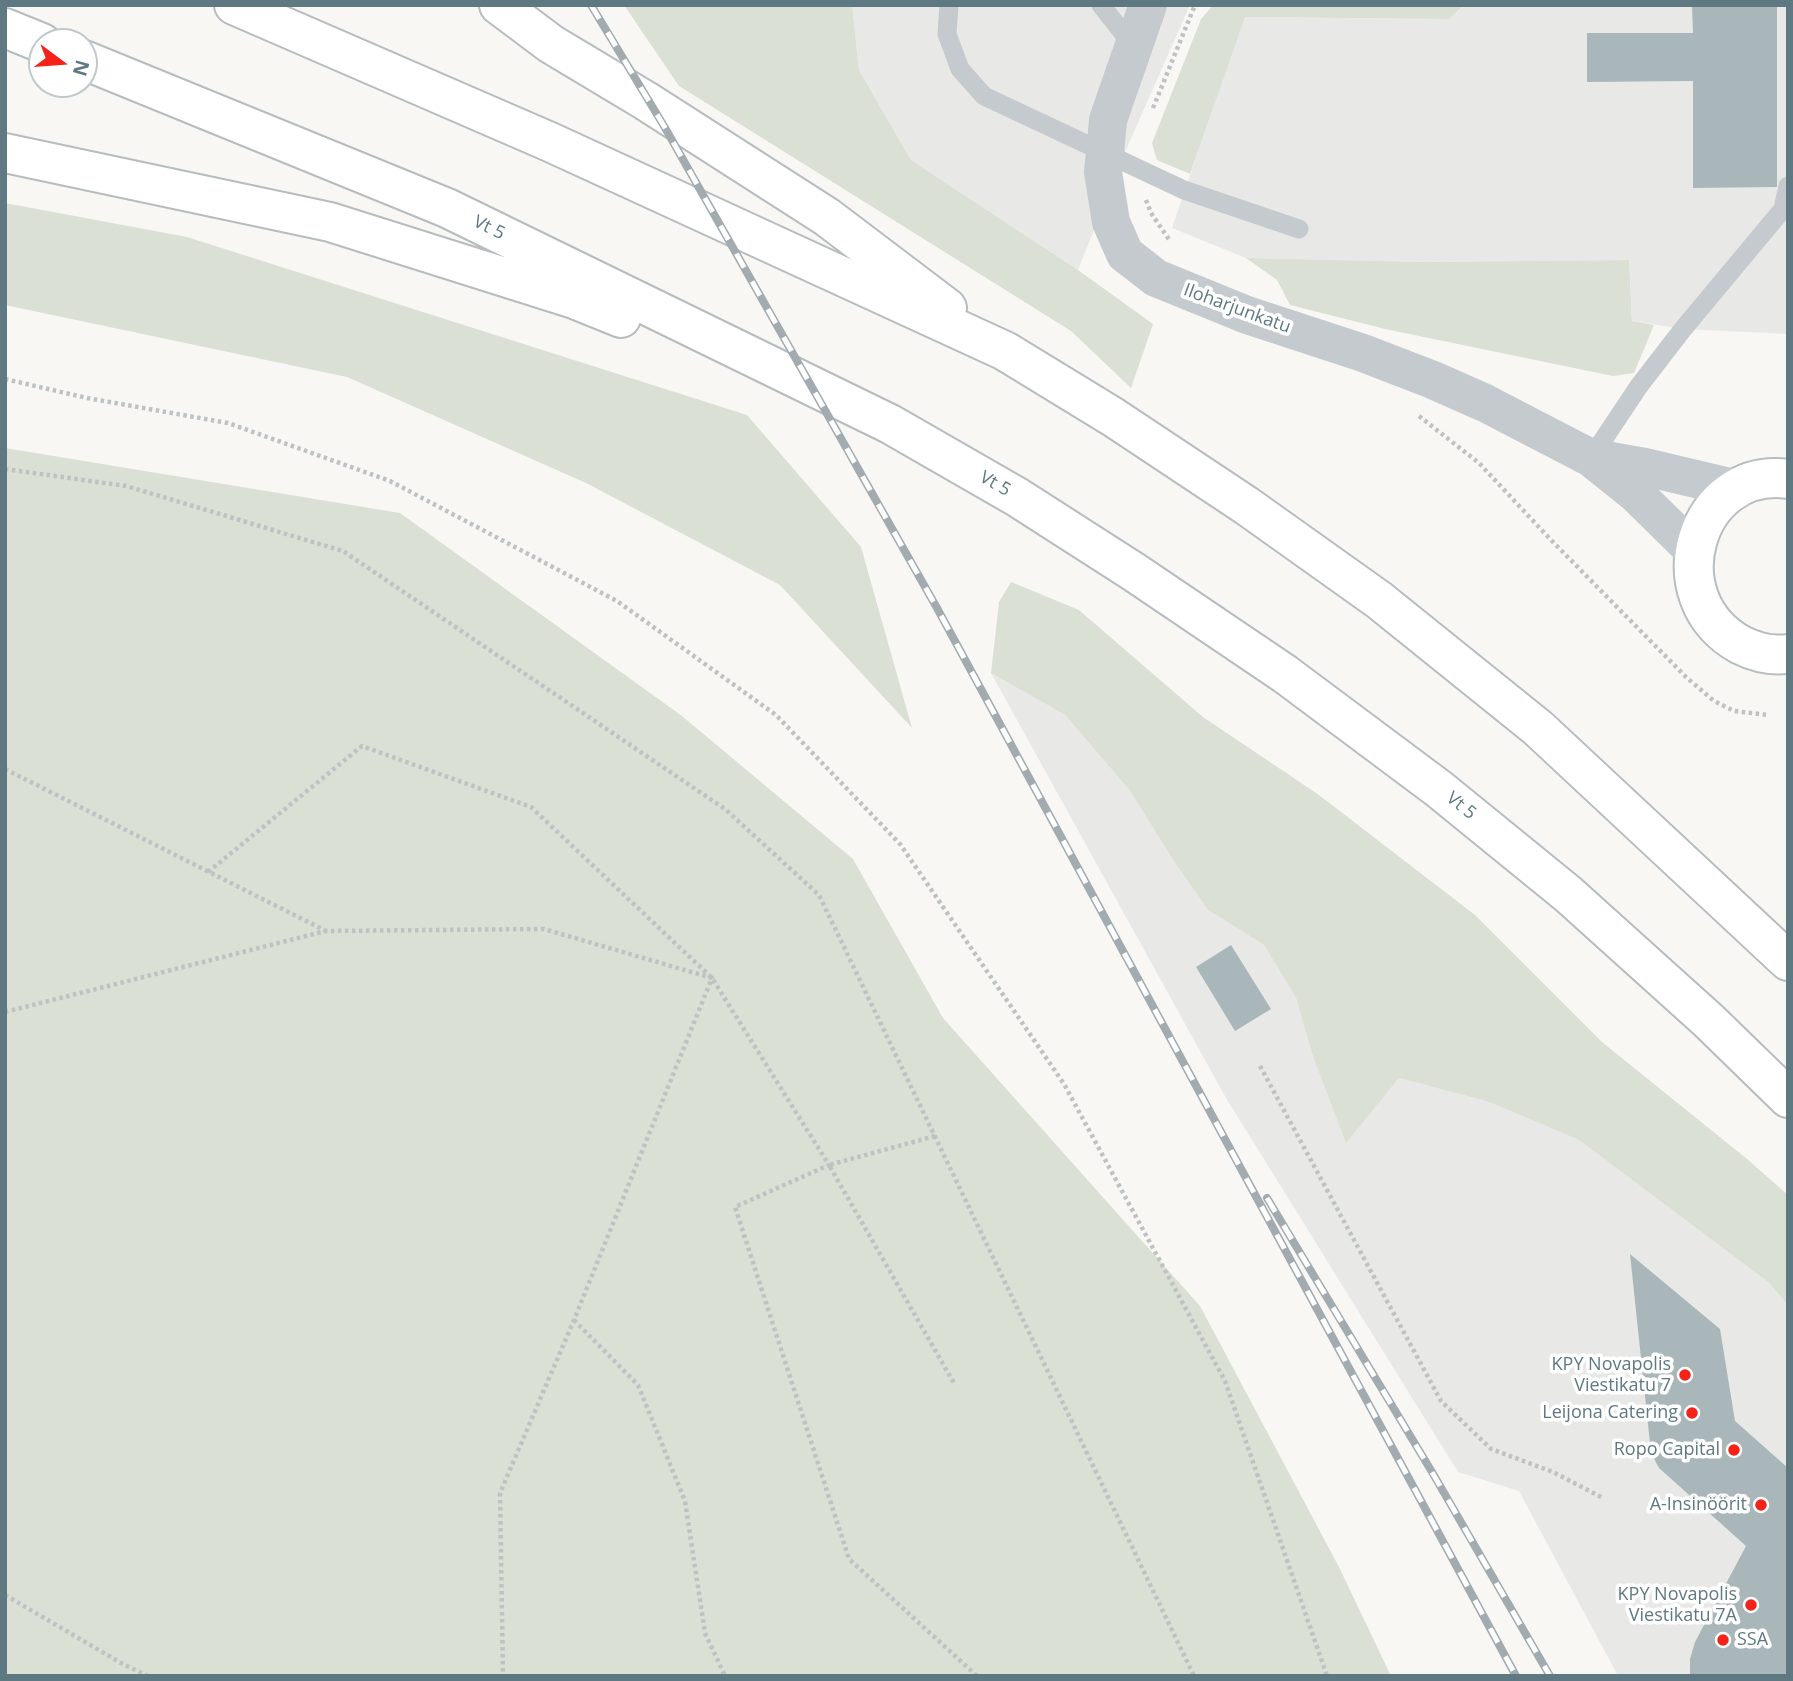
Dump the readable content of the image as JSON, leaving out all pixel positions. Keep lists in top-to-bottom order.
{
  "streets": {
    "main road": ["Vt 5"],
    "street": ["Iloharjunkatu"]
  },
  "places": [
    "KPY Novapolis Viestikatu 7",
    "Leijona Catering",
    "Ropo Capital",
    "A-Insinöörit",
    "KPY Novapolis Viestikatu 7A",
    "SSA"
  ],
  "north": "right"
}
